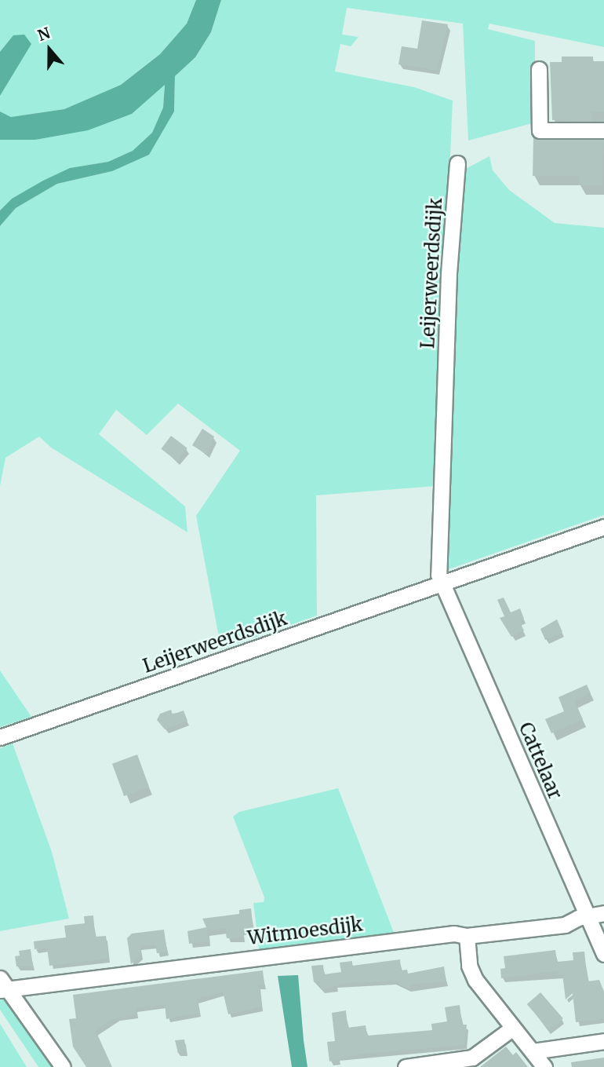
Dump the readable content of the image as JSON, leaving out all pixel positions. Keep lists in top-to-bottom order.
{
  "streets": {
    "street": ["Leijerweerdsdijk", "Cattelaar", "Witmoesdijk"]
  },
  "crossings": [
    ["Leijerweerdsdijk", "Cattelaar"],
    ["Cattelaar", "Witmoesdijk"]
  ],
  "north": "top"
}
